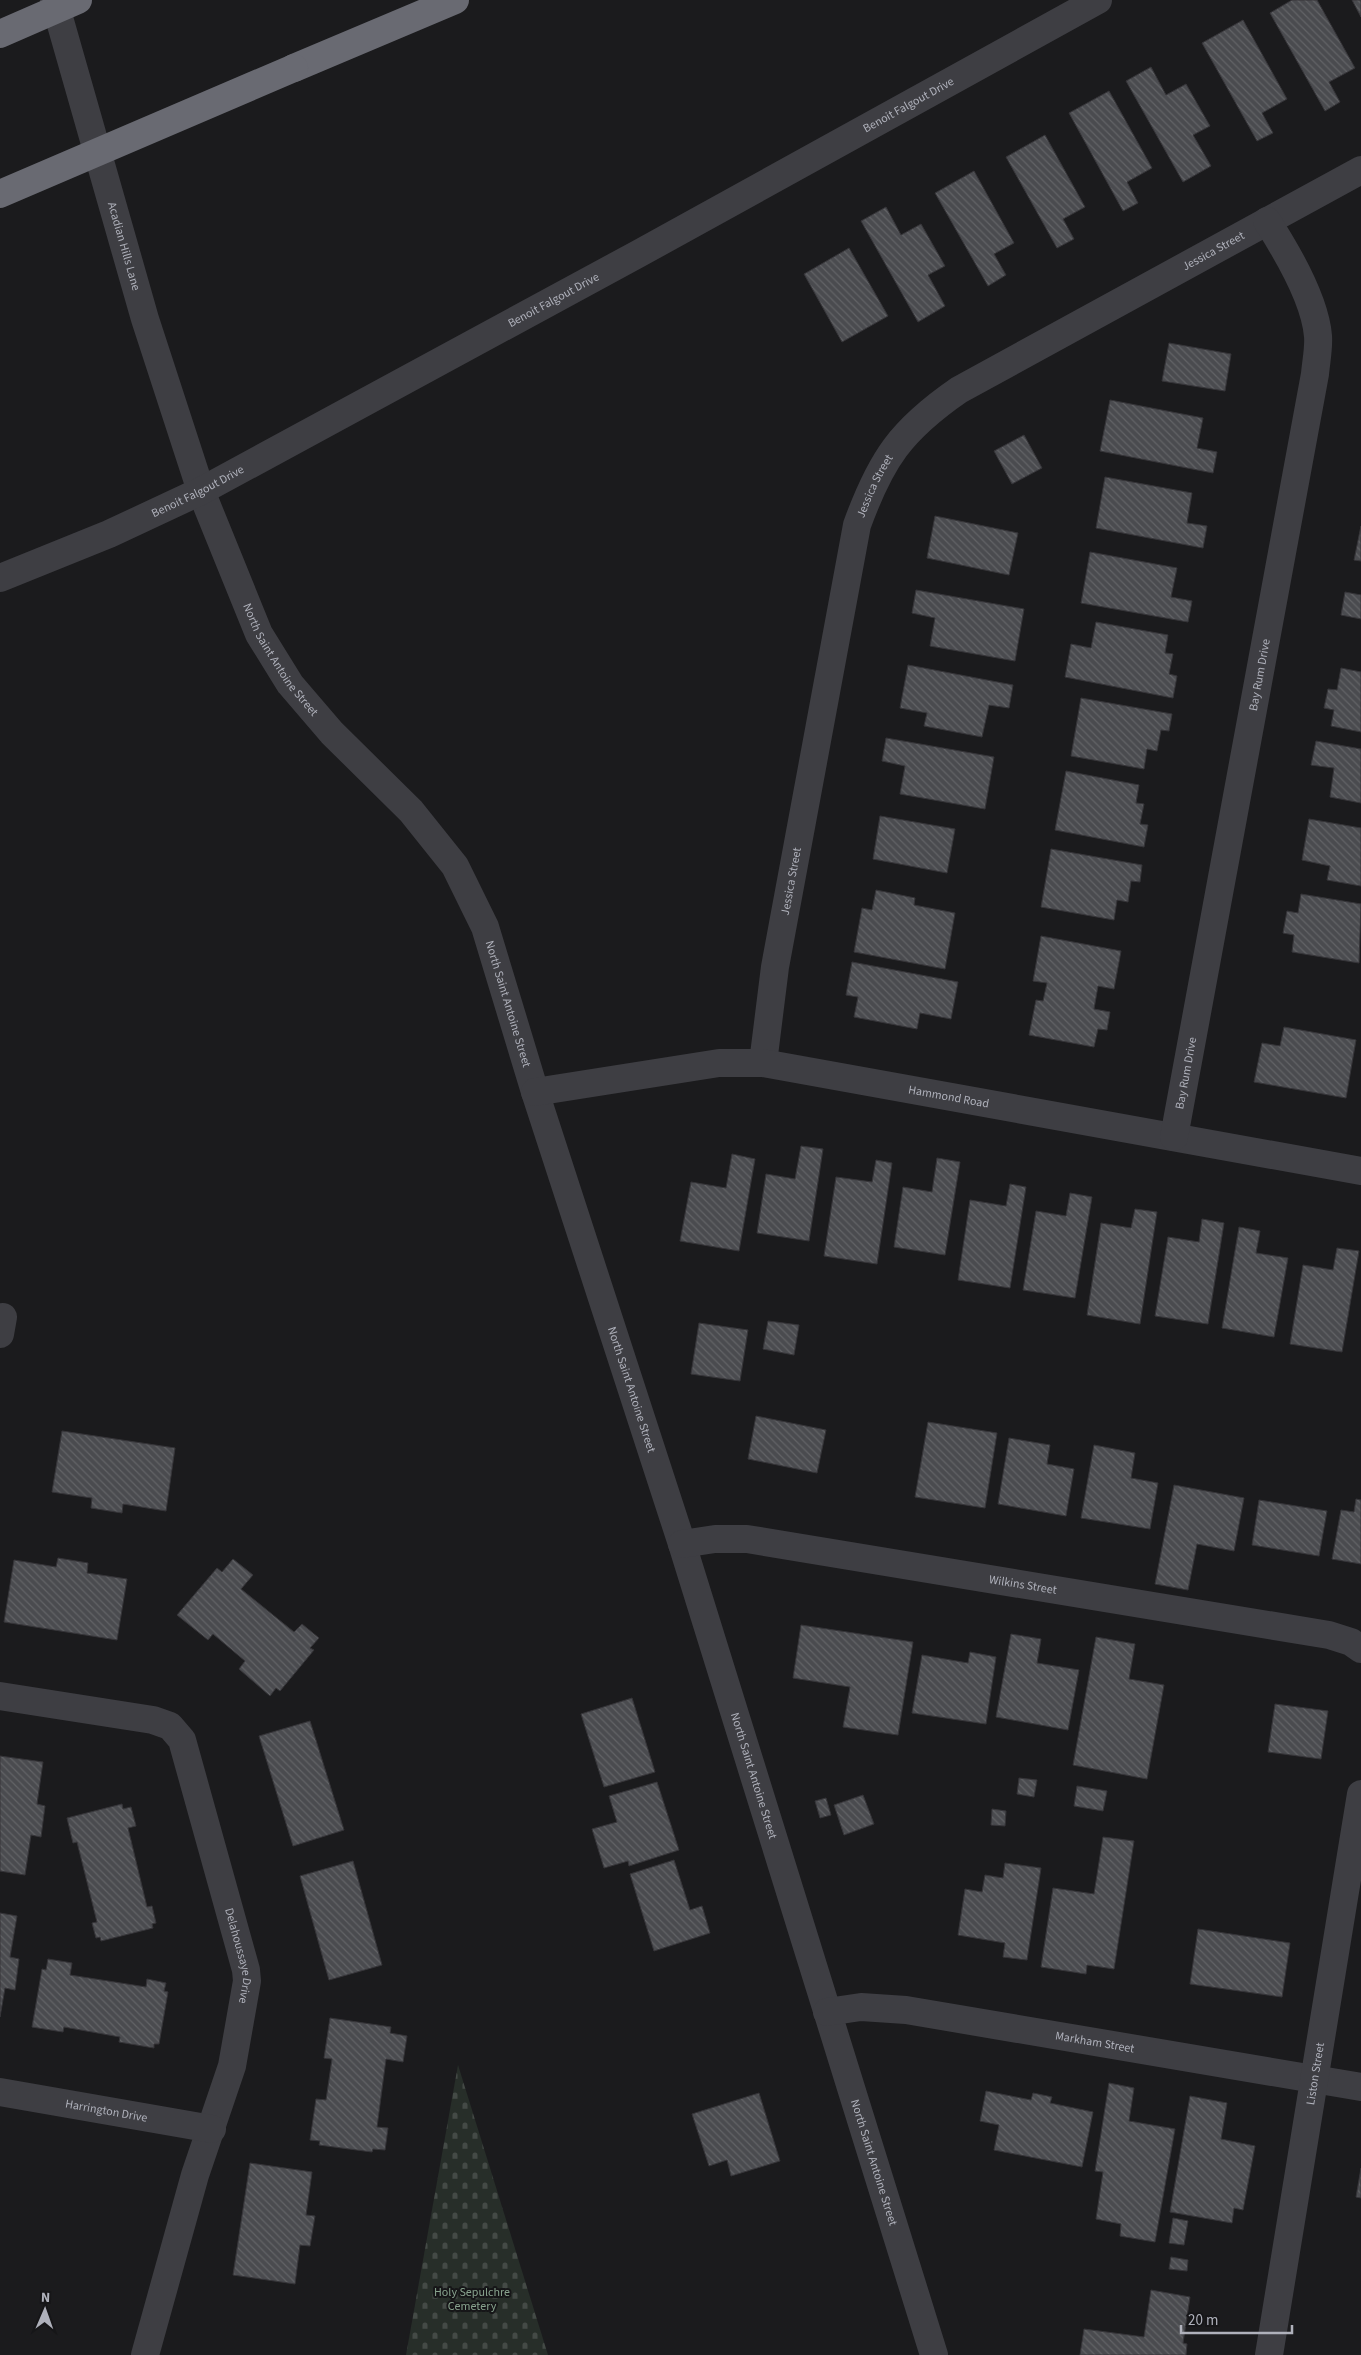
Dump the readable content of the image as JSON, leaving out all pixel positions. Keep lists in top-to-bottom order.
{
  "streets": {
    "street": [
      "Benoit Falgout Drive",
      "Acadian Hills Lane",
      "Jessica Street",
      "North Saint Antoine Street",
      "Bay Rum Drive",
      "Hammond Road",
      "Wilkins Street",
      "Delahoussaye Drive",
      "Markham Street",
      "Liston Street",
      "Harrington Drive"
    ]
  },
  "crossings": [
    ["Benoit Falgout Drive", "Acadian Hills Lane"],
    ["Benoit Falgout Drive", "North Saint Antoine Street"],
    ["Acadian Hills Lane", "North Saint Antoine Street"],
    ["Jessica Street", "Bay Rum Drive"],
    ["Jessica Street", "Hammond Road"],
    ["North Saint Antoine Street", "Hammond Road"],
    ["North Saint Antoine Street", "Wilkins Street"],
    ["North Saint Antoine Street", "Markham Street"],
    ["Bay Rum Drive", "Hammond Road"],
    ["Delahoussaye Drive", "Harrington Drive"],
    ["Markham Street", "Liston Street"]
  ],
  "parks": ["Holy Sepulchre Cemetery"],
  "scale_bar": "20 m",
  "north": "top"
}
